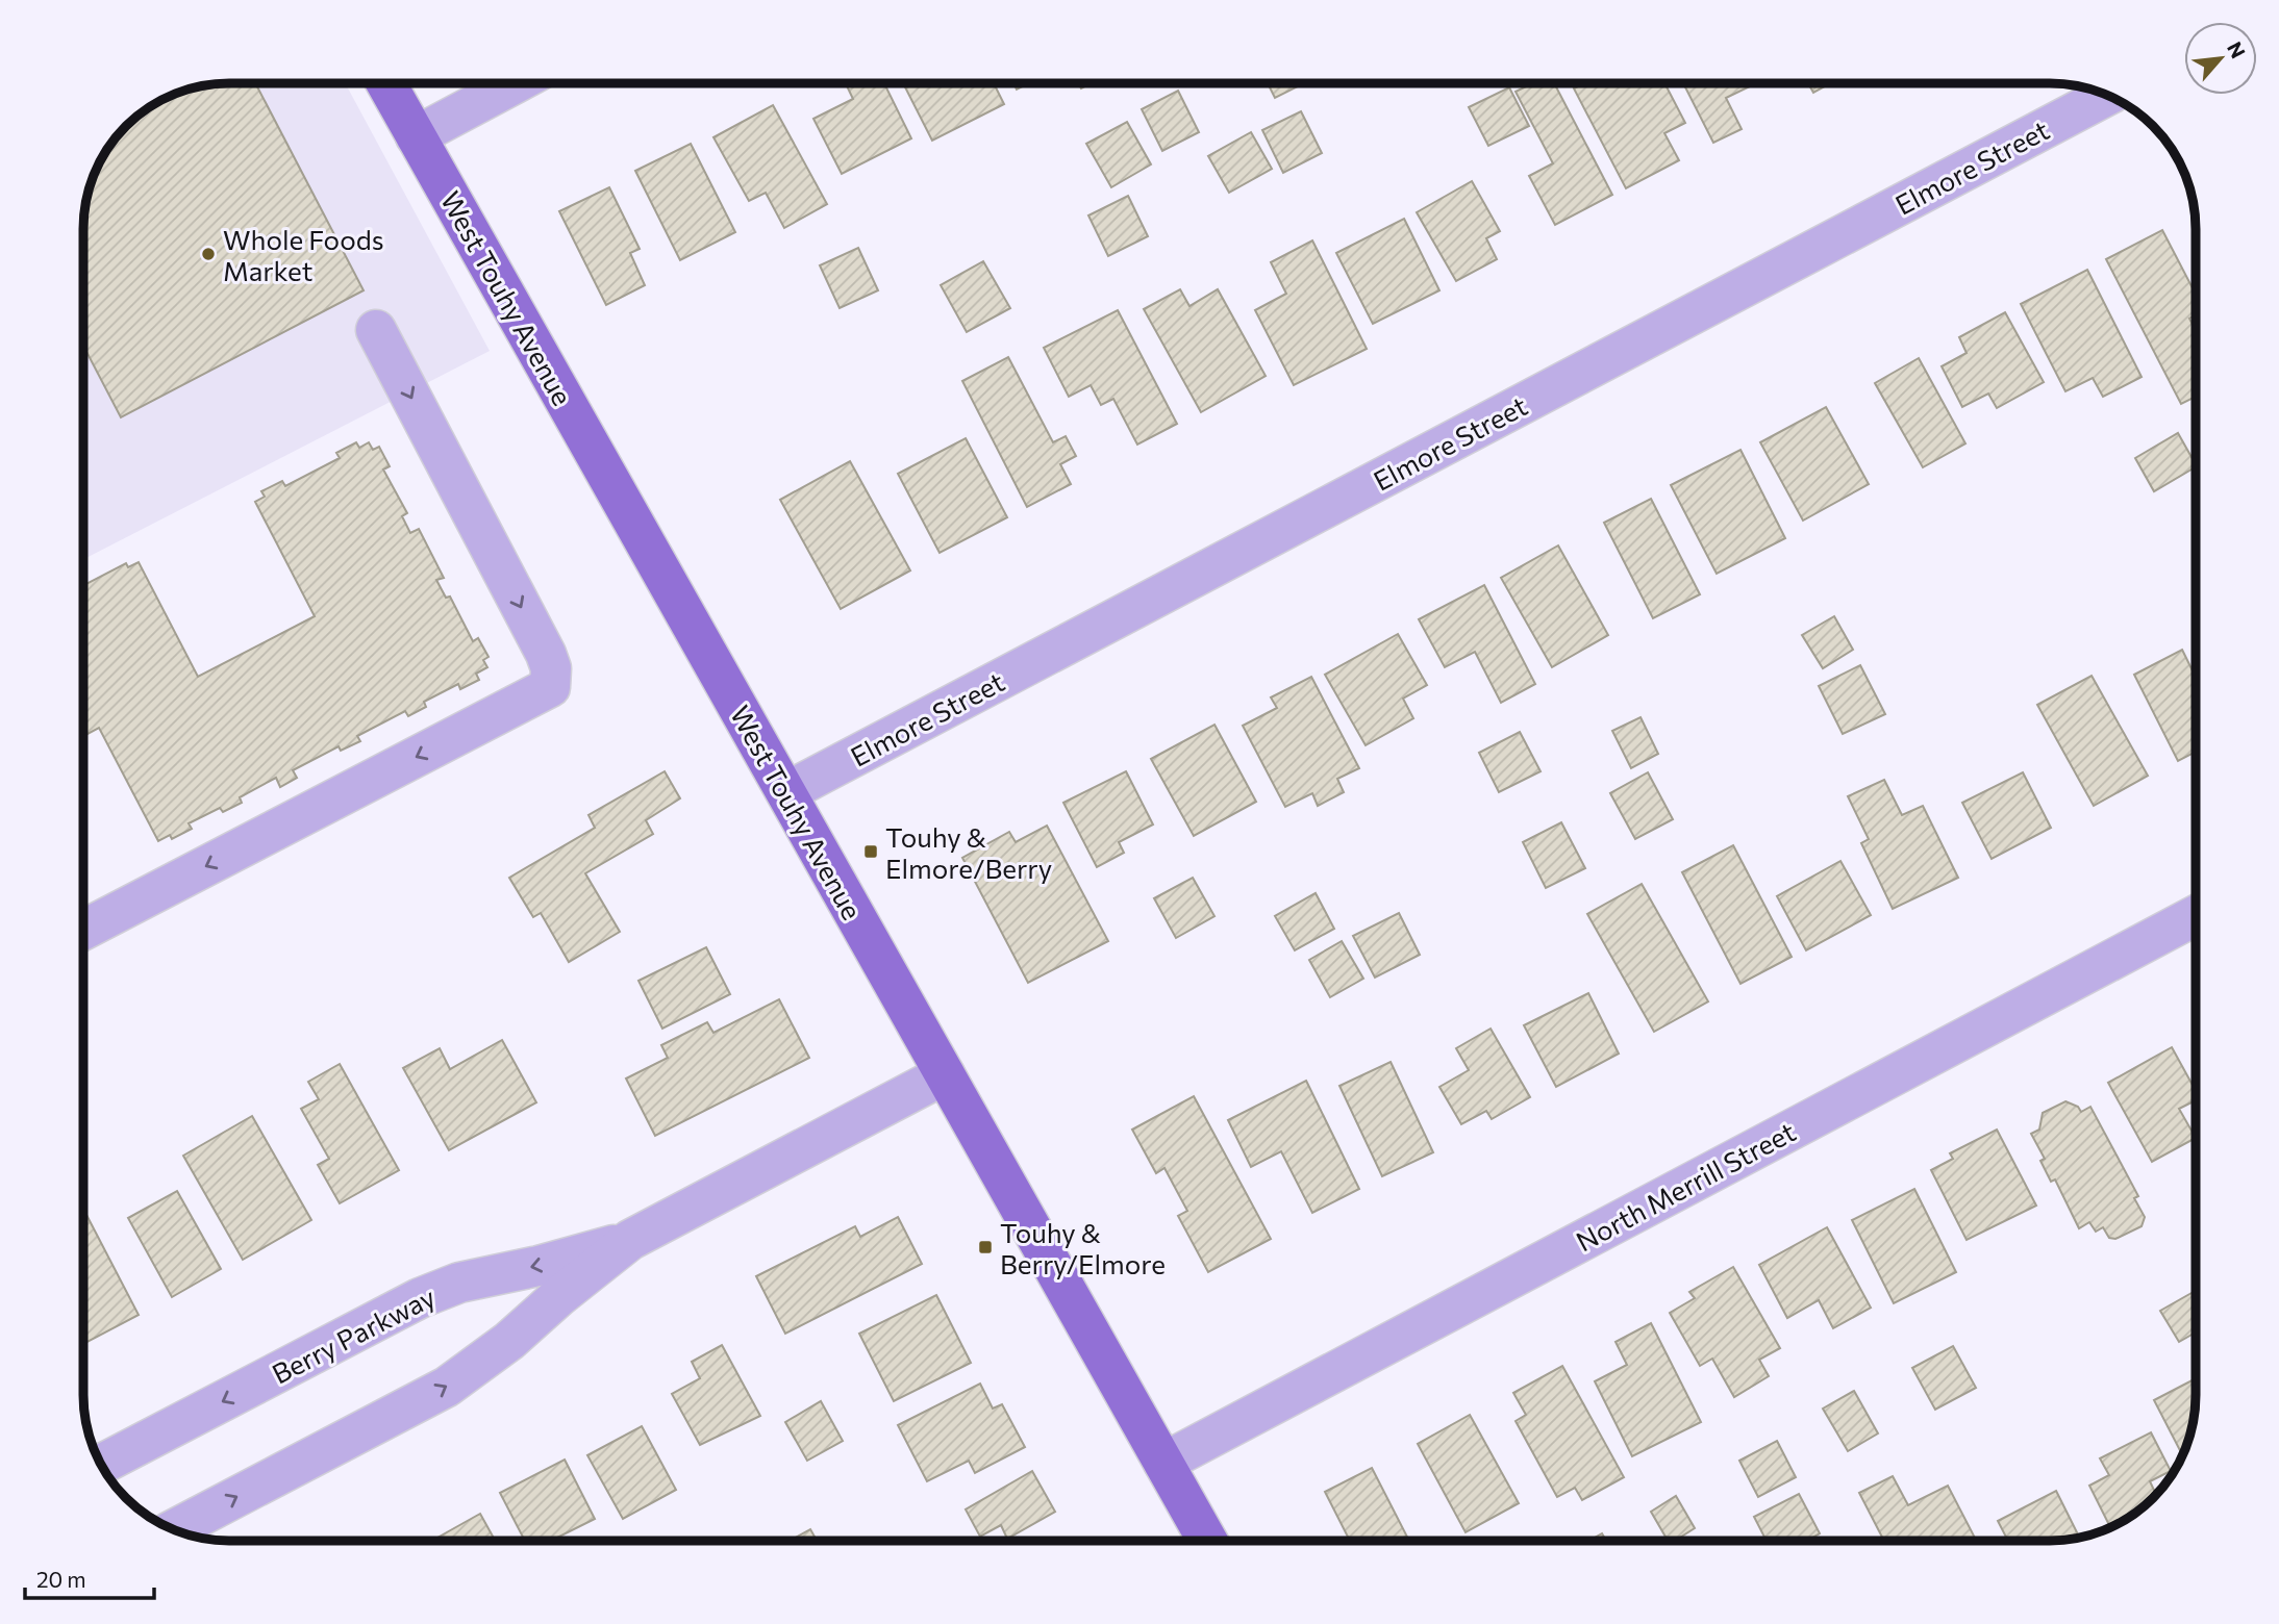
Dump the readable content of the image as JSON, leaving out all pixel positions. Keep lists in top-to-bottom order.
{
  "streets": {
    "main road": ["West Touhy Avenue"],
    "street": ["Elmore Street", "North Merrill Street", "Berry Parkway"]
  },
  "crossings": [
    ["Elmore Street", "West Touhy Avenue"],
    ["West Touhy Avenue", "North Merrill Street"],
    ["West Touhy Avenue", "Berry Parkway"]
  ],
  "places": {
    "other": ["Whole Foods Market"],
    "transit": ["Touhy & Elmore/Berry", "Touhy & Berry/Elmore"]
  },
  "scale_bar": "20 m",
  "north": "top right"
}
